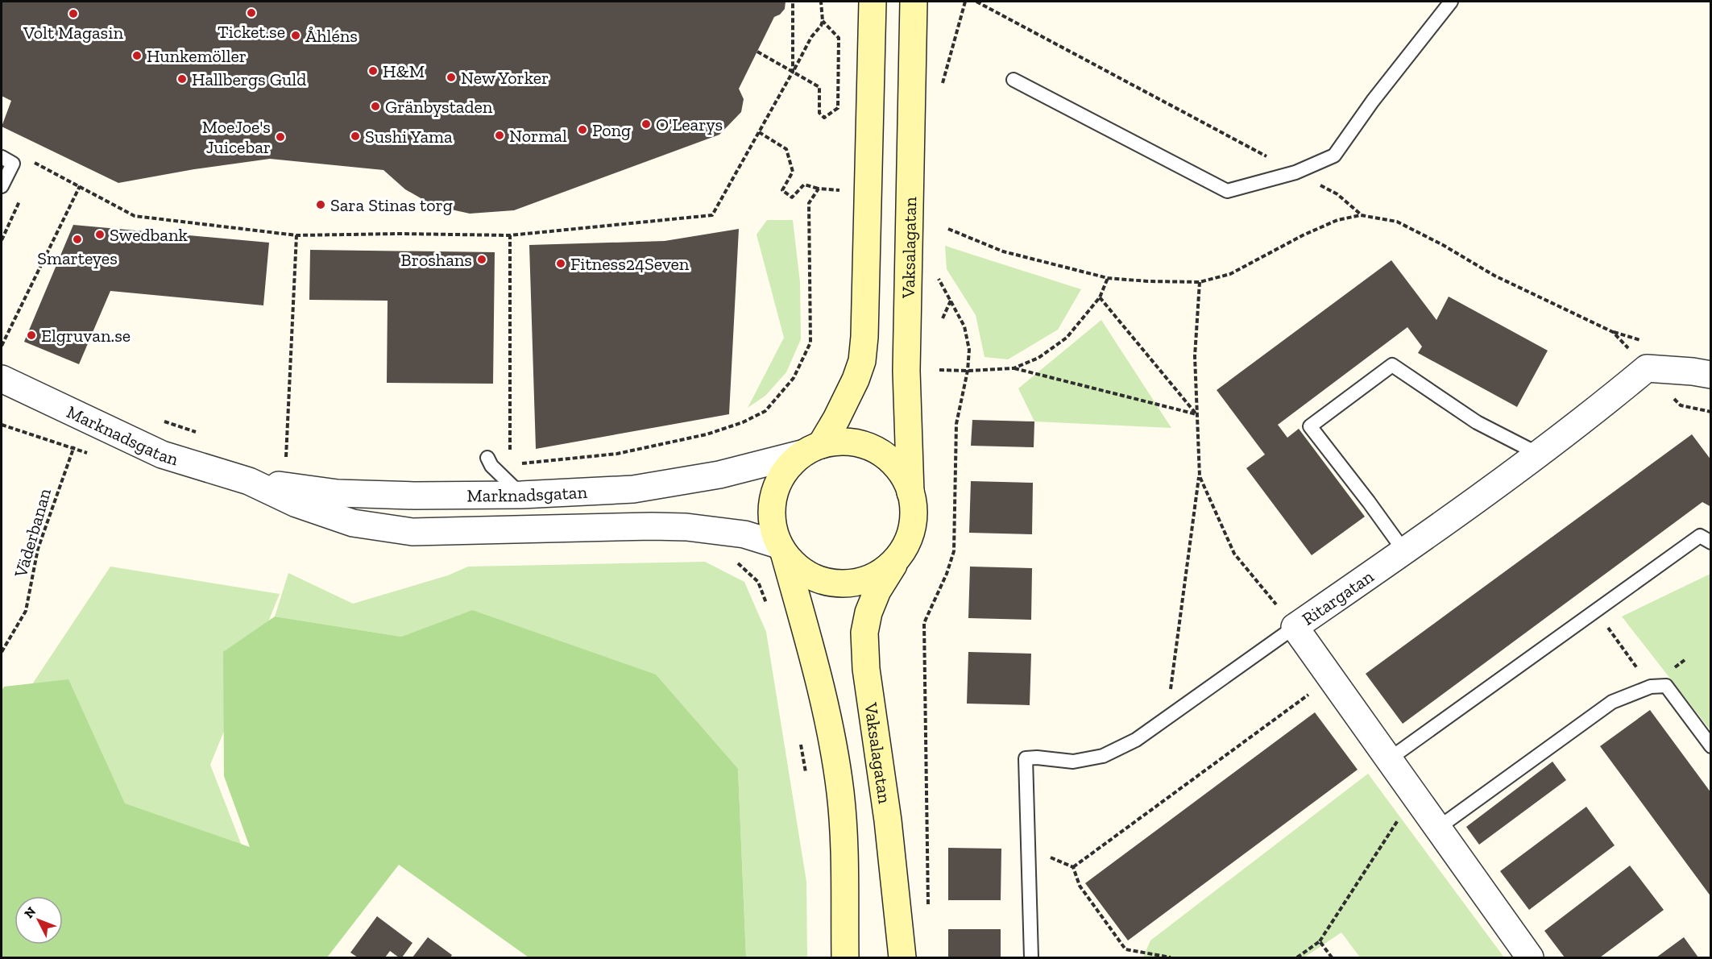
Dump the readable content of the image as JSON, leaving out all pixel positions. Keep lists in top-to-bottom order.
{
  "streets": {
    "main road": ["Vaksalagatan"],
    "street": ["Marknadsgatan", "Ritargatan"],
    "path": ["Väderbanan"]
  },
  "crossings": [
    ["Vaksalagatan", "Marknadsgatan"],
    ["Marknadsgatan", "Väderbanan"]
  ],
  "places": [
    "Ticket.se",
    "Volt Magasin",
    "Åhléns",
    "Hunkemöller",
    "H&M",
    "New Yorker",
    "Hallbergs Guld",
    "Gränbystaden",
    "O'Learys",
    "Pong",
    "Normal",
    "Sushi Yama",
    "MoeJoe's Juicebar",
    "Sara Stinas torg",
    "Swedbank",
    "Smarteyes",
    "Broshans",
    "Fitness24Seven",
    "Elgruvan.se"
  ],
  "north": "top left"
}
